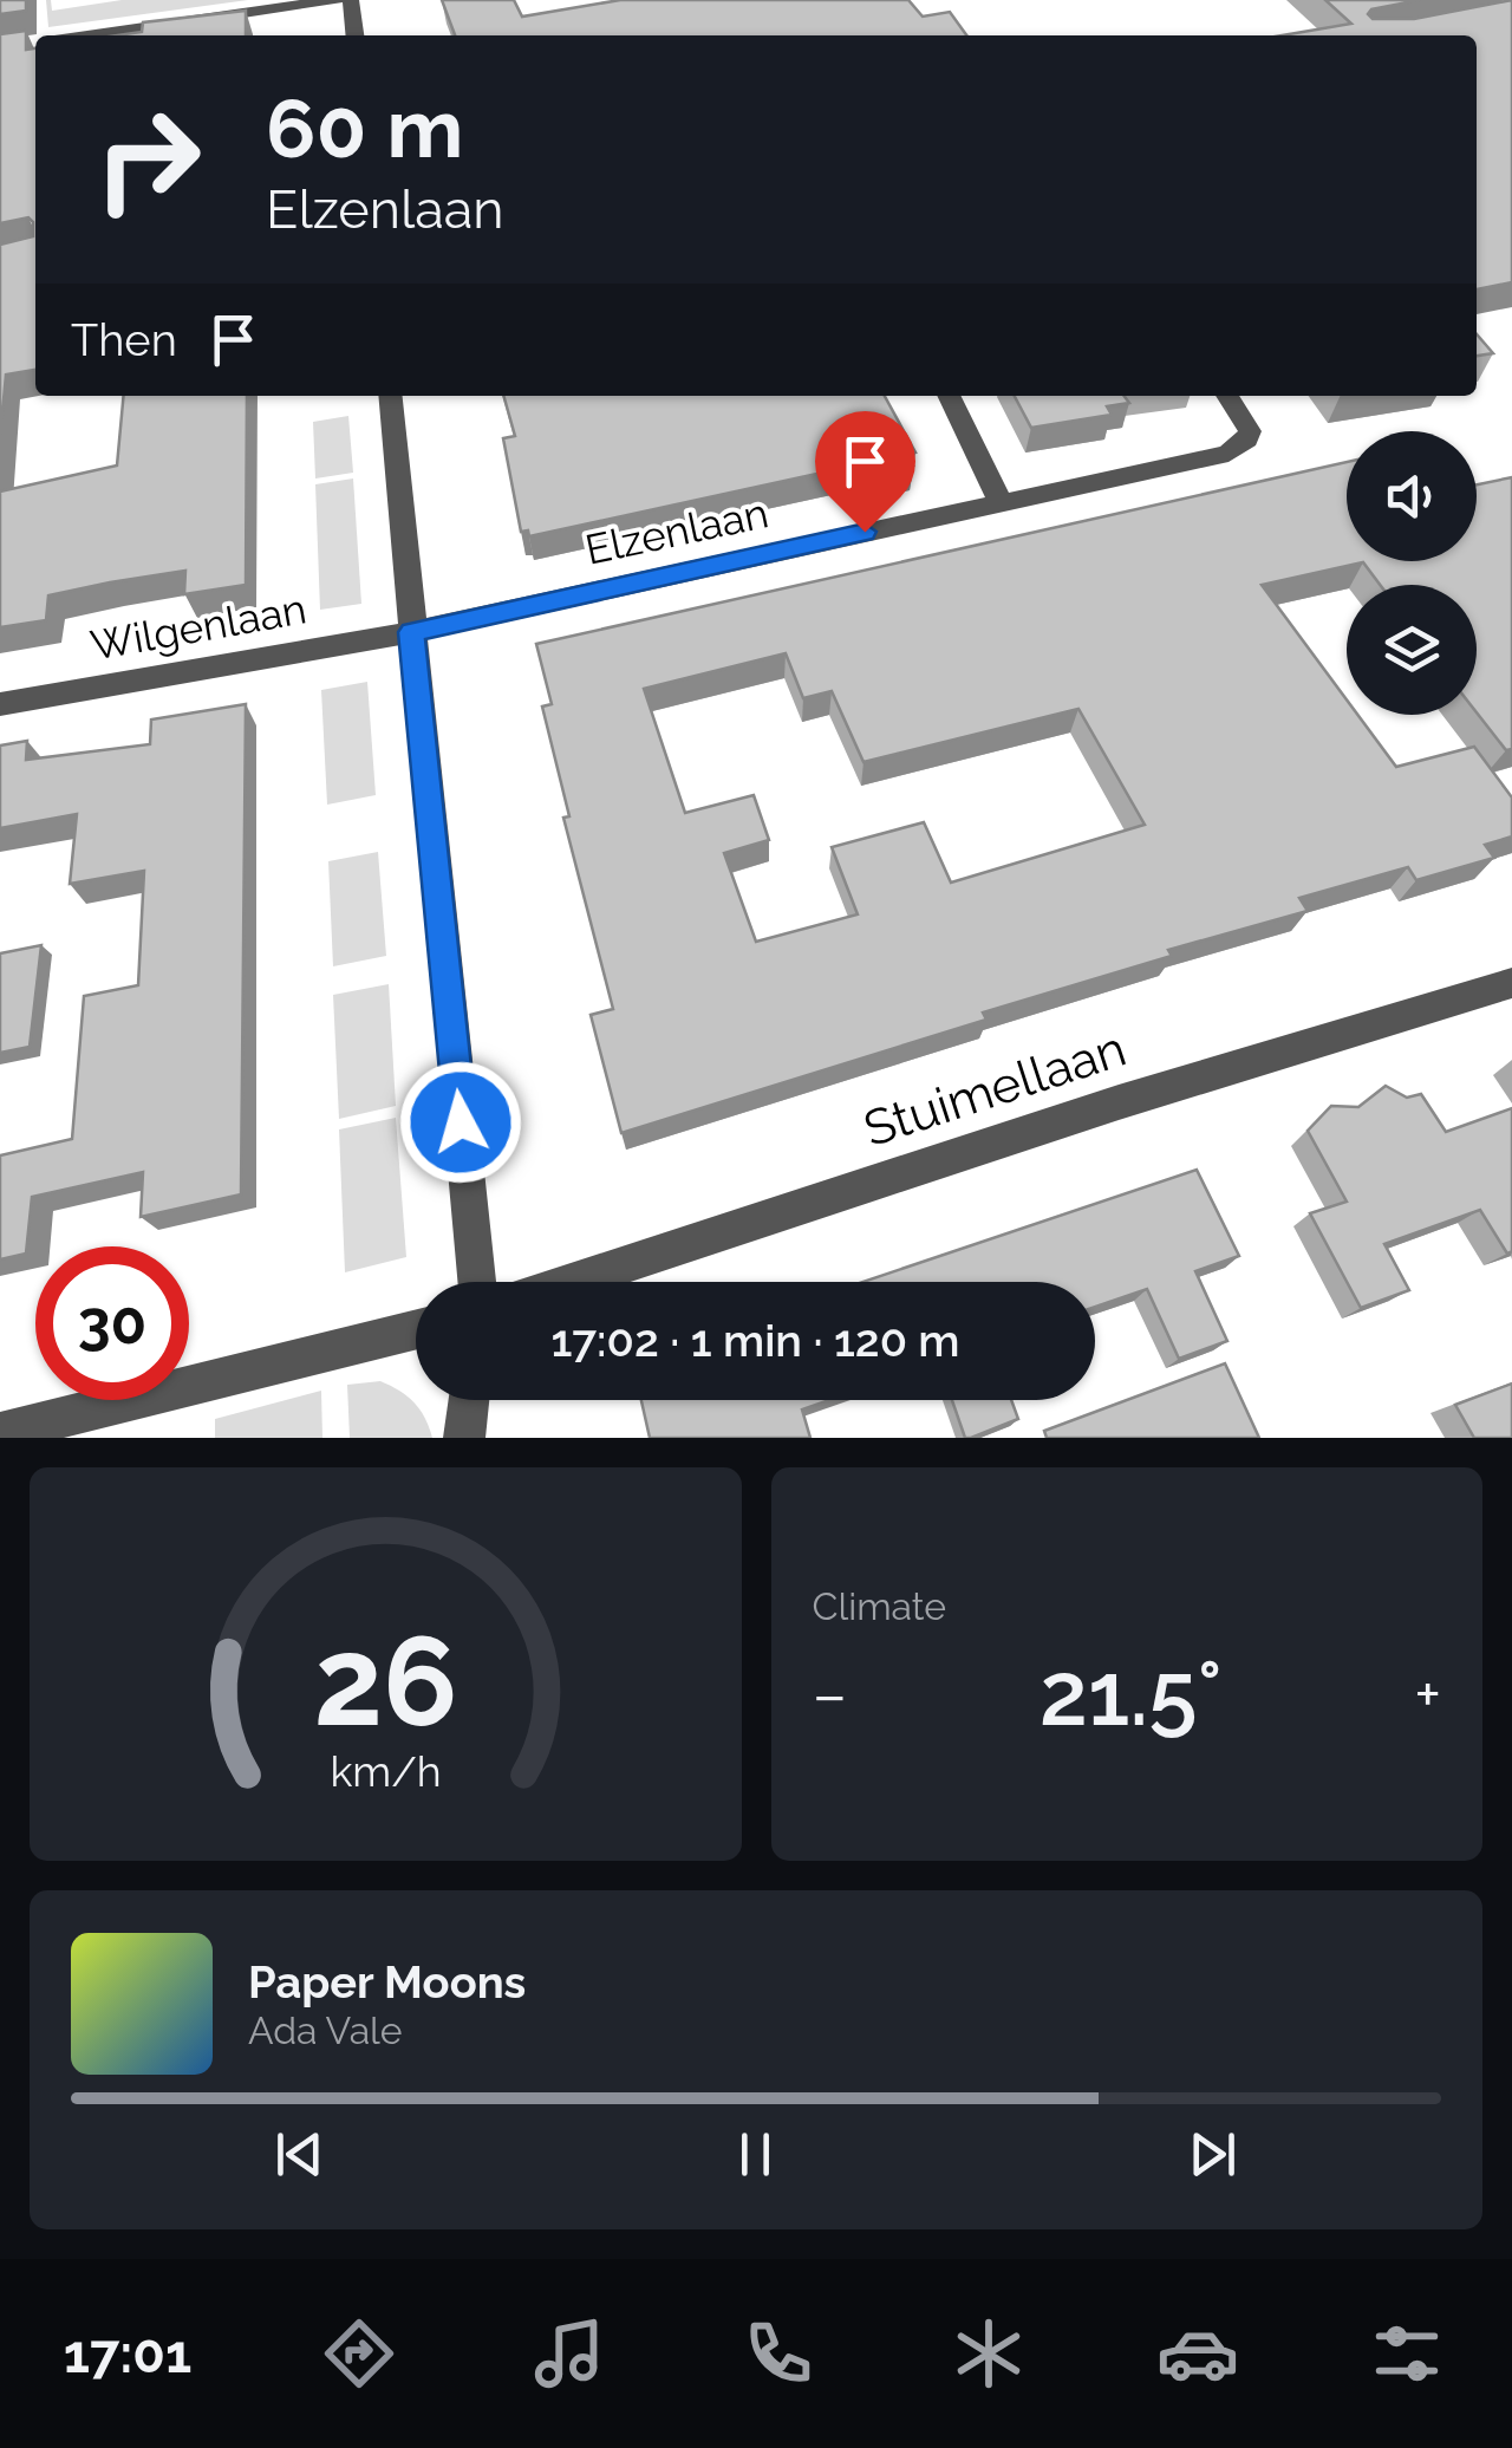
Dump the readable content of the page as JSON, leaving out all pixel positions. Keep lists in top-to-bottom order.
{
  "streets": {
    "street": ["Elzenlaan", "Wilgenlaan", "Stuimellaan"]
  },
  "crossings": [
    ["Elzenlaan", "Wilgenlaan"]
  ],
  "page": {
    "turn": ["60 m", "Elzenlaan"],
    "then": "Then",
    "limit": "30",
    "trip": "17:02 · 1 min · 120 m",
    "tile": "Climate",
    "heat": ["−", "21.5°", "+"],
    "song": ["Paper Moons", "Ada Vale"],
    "tabs": "17:01",
    "gauge": ["26", "km/h"]
  }
}
